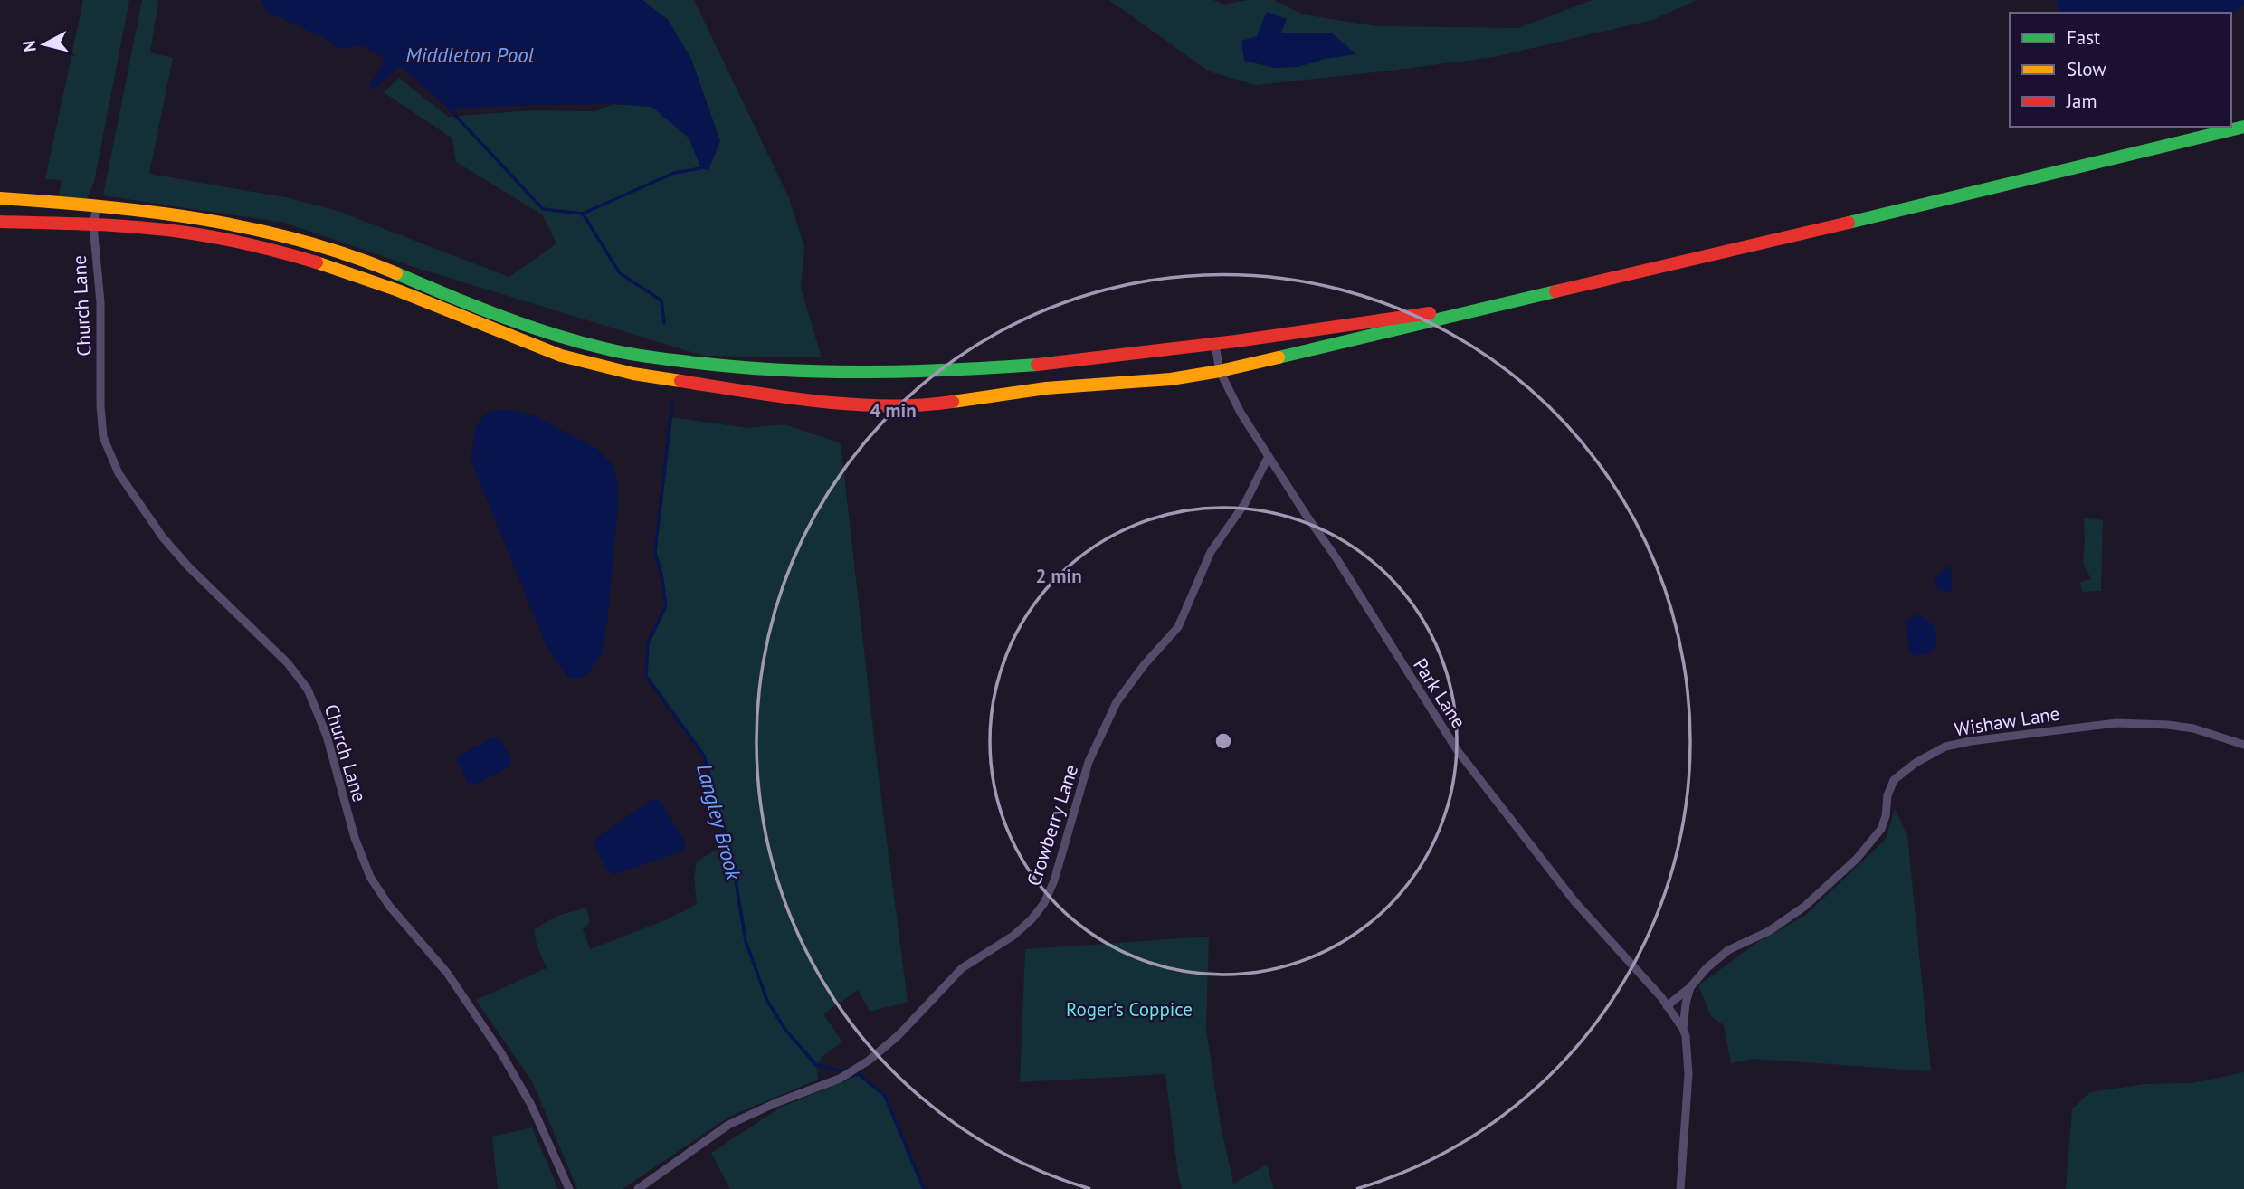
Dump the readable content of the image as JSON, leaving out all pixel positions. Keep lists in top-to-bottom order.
{
  "streets": {
    "street": [
      "Church Lane",
      "Park Lane",
      "Wishaw Lane",
      "Crowberry Lane"
    ]
  },
  "crossings": [
    ["Park Lane", "Wishaw Lane"],
    ["Park Lane", "Crowberry Lane"]
  ],
  "water": ["Middleton Pool", "Langley Brook"],
  "parks": ["Roger's Coppice"],
  "legend": ["Fast", "Slow", "Jam"],
  "north": "left",
  "rings": ["4 min", "2 min"]
}
